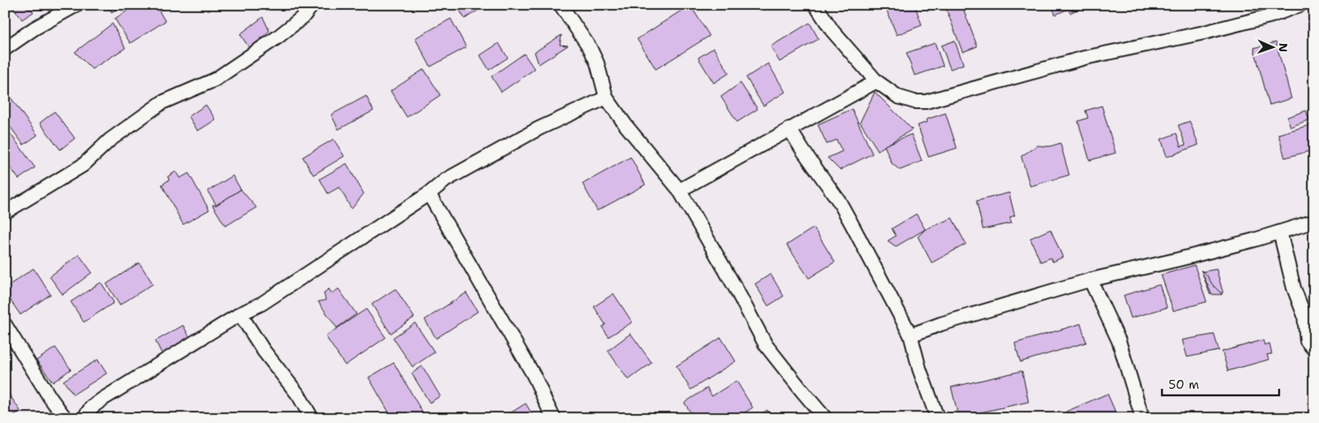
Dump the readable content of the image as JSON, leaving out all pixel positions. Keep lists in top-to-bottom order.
{
  "scale_bar": "50 m",
  "north": "right"
}
